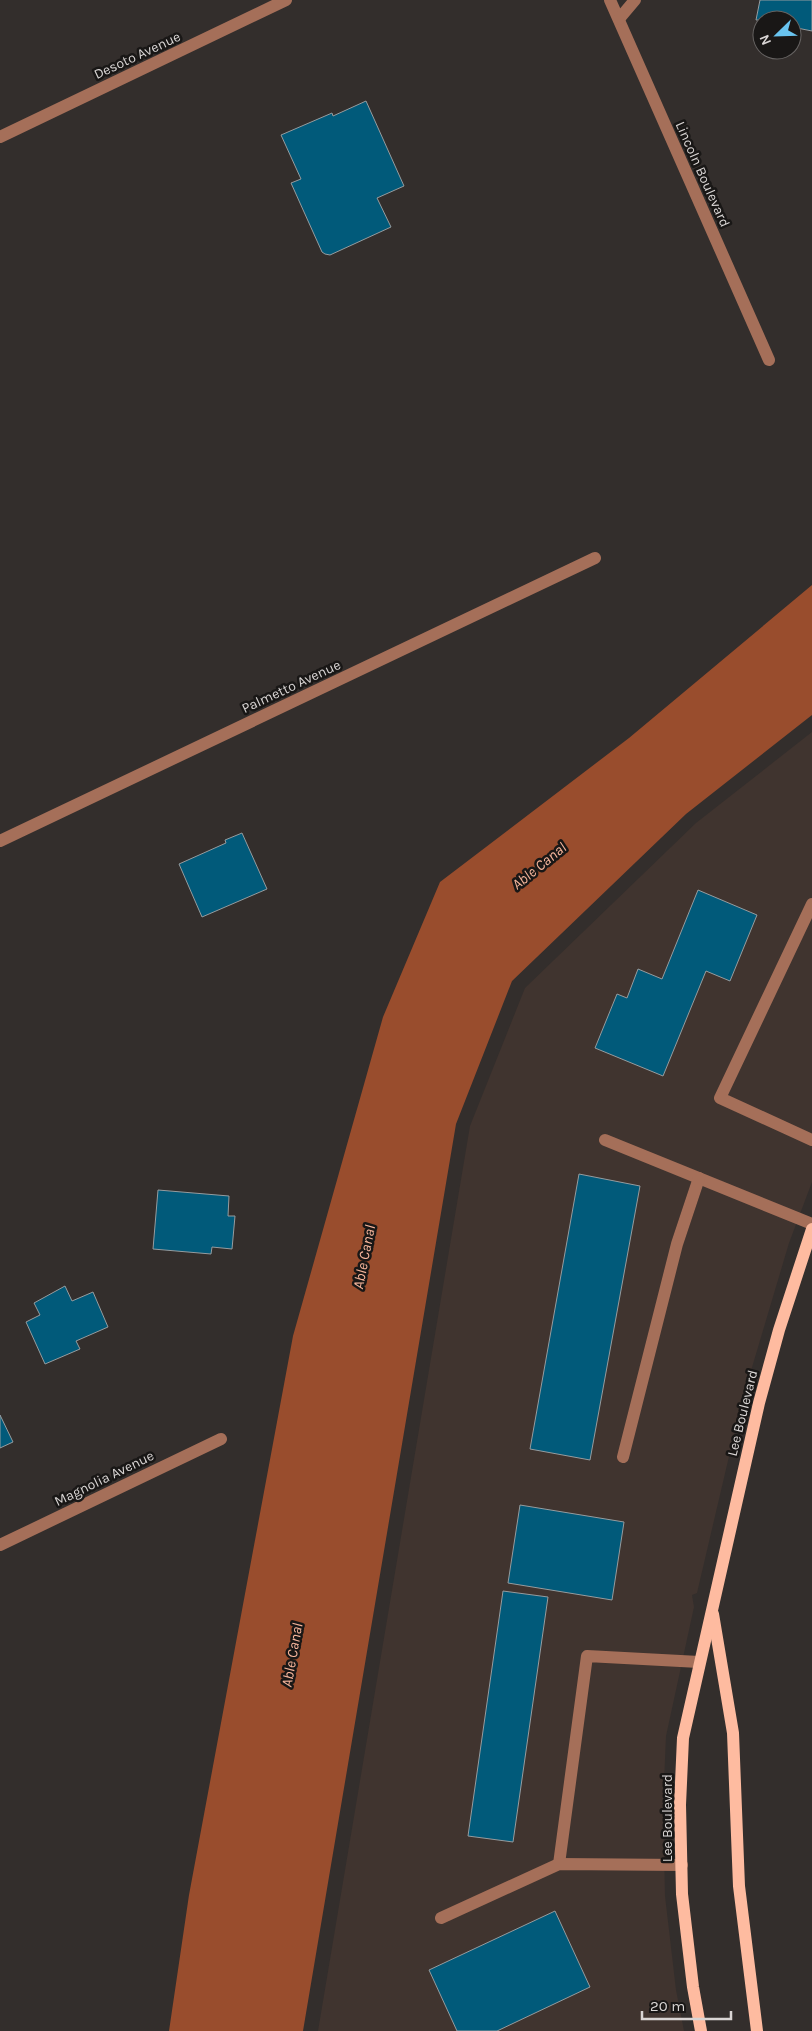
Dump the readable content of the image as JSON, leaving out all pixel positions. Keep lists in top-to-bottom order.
{
  "streets": {
    "main road": ["Lee Boulevard"],
    "street": [
      "Desoto Avenue",
      "Lincoln Boulevard",
      "Palmetto Avenue",
      "Magnolia Avenue"
    ]
  },
  "water": ["Able Canal"],
  "scale_bar": "20 m",
  "north": "bottom left"
}
